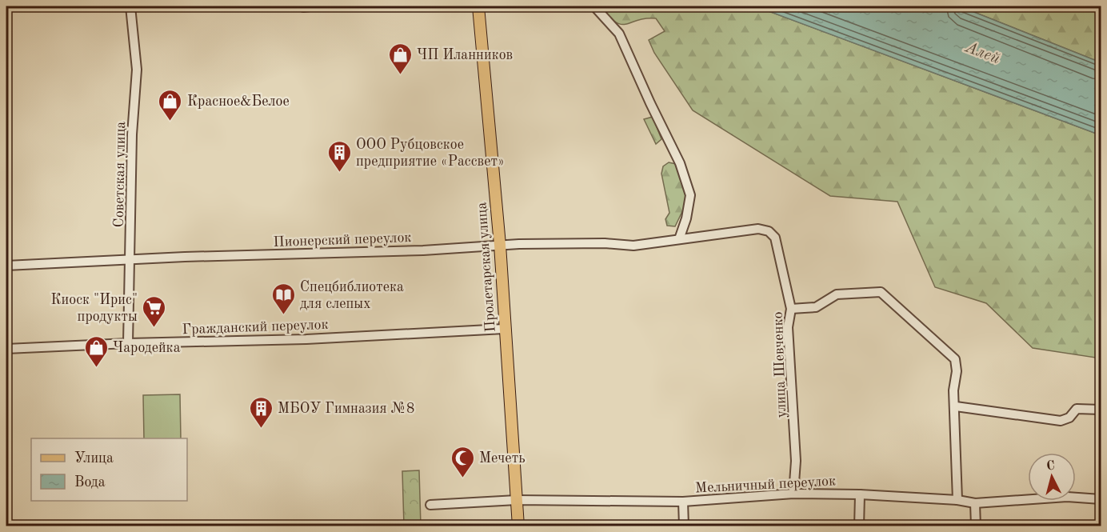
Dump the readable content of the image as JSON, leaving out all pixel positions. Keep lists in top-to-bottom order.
{
  "streets": {
    "main road": ["Пролетарская улица"],
    "street": [
      "Советская улица",
      "Пионерский переулок",
      "Гражданский переулок",
      "улица Шевченко",
      "Мельничный переулок"
    ]
  },
  "crossings": [
    ["Советская улица", "Пионерский переулок"],
    ["Советская улица", "Гражданский переулок"],
    ["Пионерский переулок", "Пролетарская улица"],
    ["Пионерский переулок", "улица Шевченко"],
    ["Пролетарская улица", "Гражданский переулок"],
    ["Пролетарская улица", "Мельничный переулок"],
    ["улица Шевченко", "Мельничный переулок"]
  ],
  "water": ["Алей"],
  "places": {
    "shop": ["ЧП Иланников", "Красное&Белое", "Чародейка"],
    "building": ["ООО Рубцовское предприятие «Рассвет»", "МБОУ Гимназия №8"],
    "library": ["Спецбиблиотека для слепых"],
    "supermarket": ["Киоск \"Ирис\" продукты"],
    "mosque": ["Мечеть"]
  },
  "legend": ["Улица", "Вода"],
  "north": "top"
}
